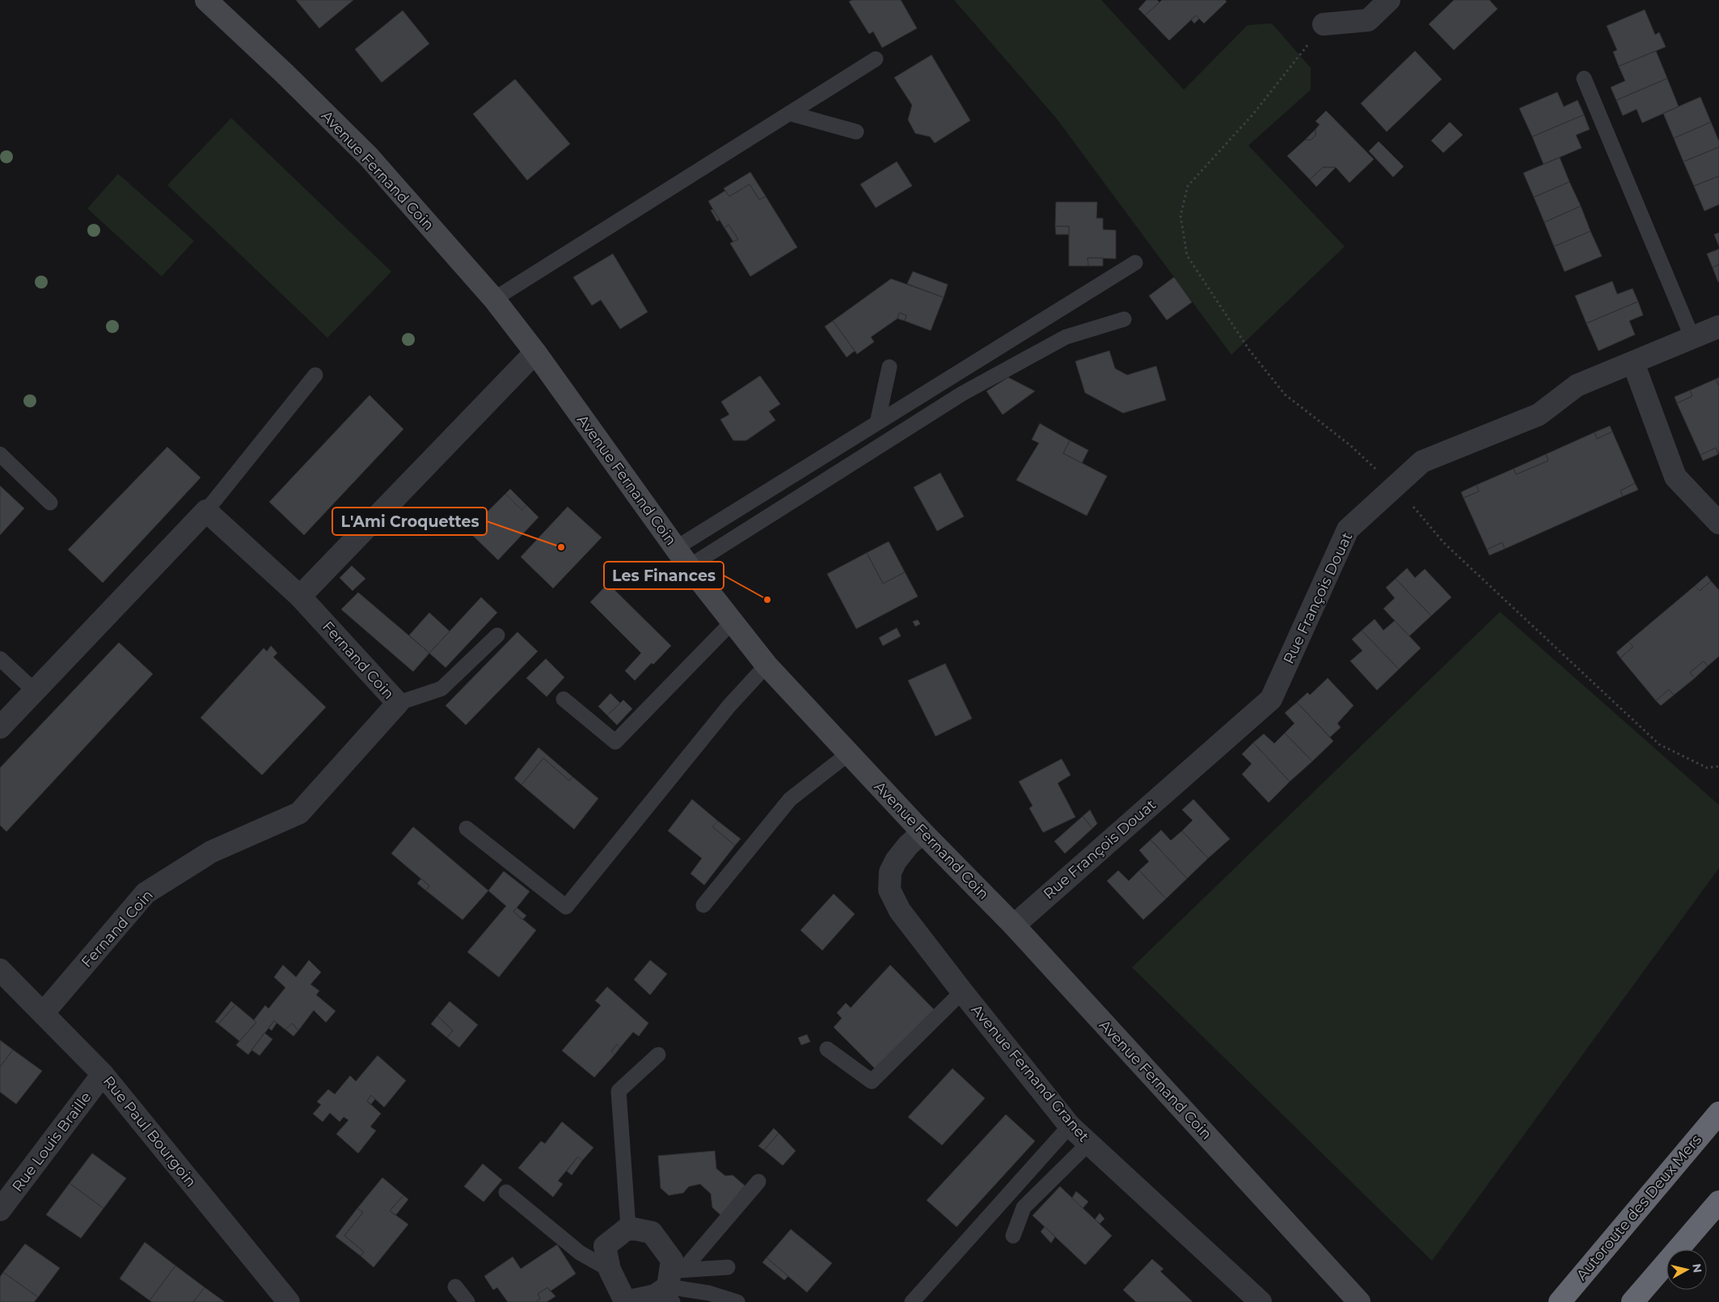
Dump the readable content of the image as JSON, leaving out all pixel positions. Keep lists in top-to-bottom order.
{
  "streets": {
    "highway": ["Autoroute des Deux Mers"],
    "main road": ["Avenue Fernand Coin"],
    "street": [
      "Rue François Douat",
      "Fernand Coin",
      "Avenue Fernand Granet",
      "Rue Paul Bourgoin",
      "Rue Louis Braille"
    ]
  },
  "crossings": [
    ["Avenue Fernand Coin", "Rue François Douat"],
    ["Avenue Fernand Coin", "Avenue Fernand Granet"],
    ["Fernand Coin", "Rue Paul Bourgoin"],
    ["Rue Paul Bourgoin", "Rue Louis Braille"]
  ],
  "places": ["L'Ami Croquettes", "Les Finances"],
  "north": "right"
}
